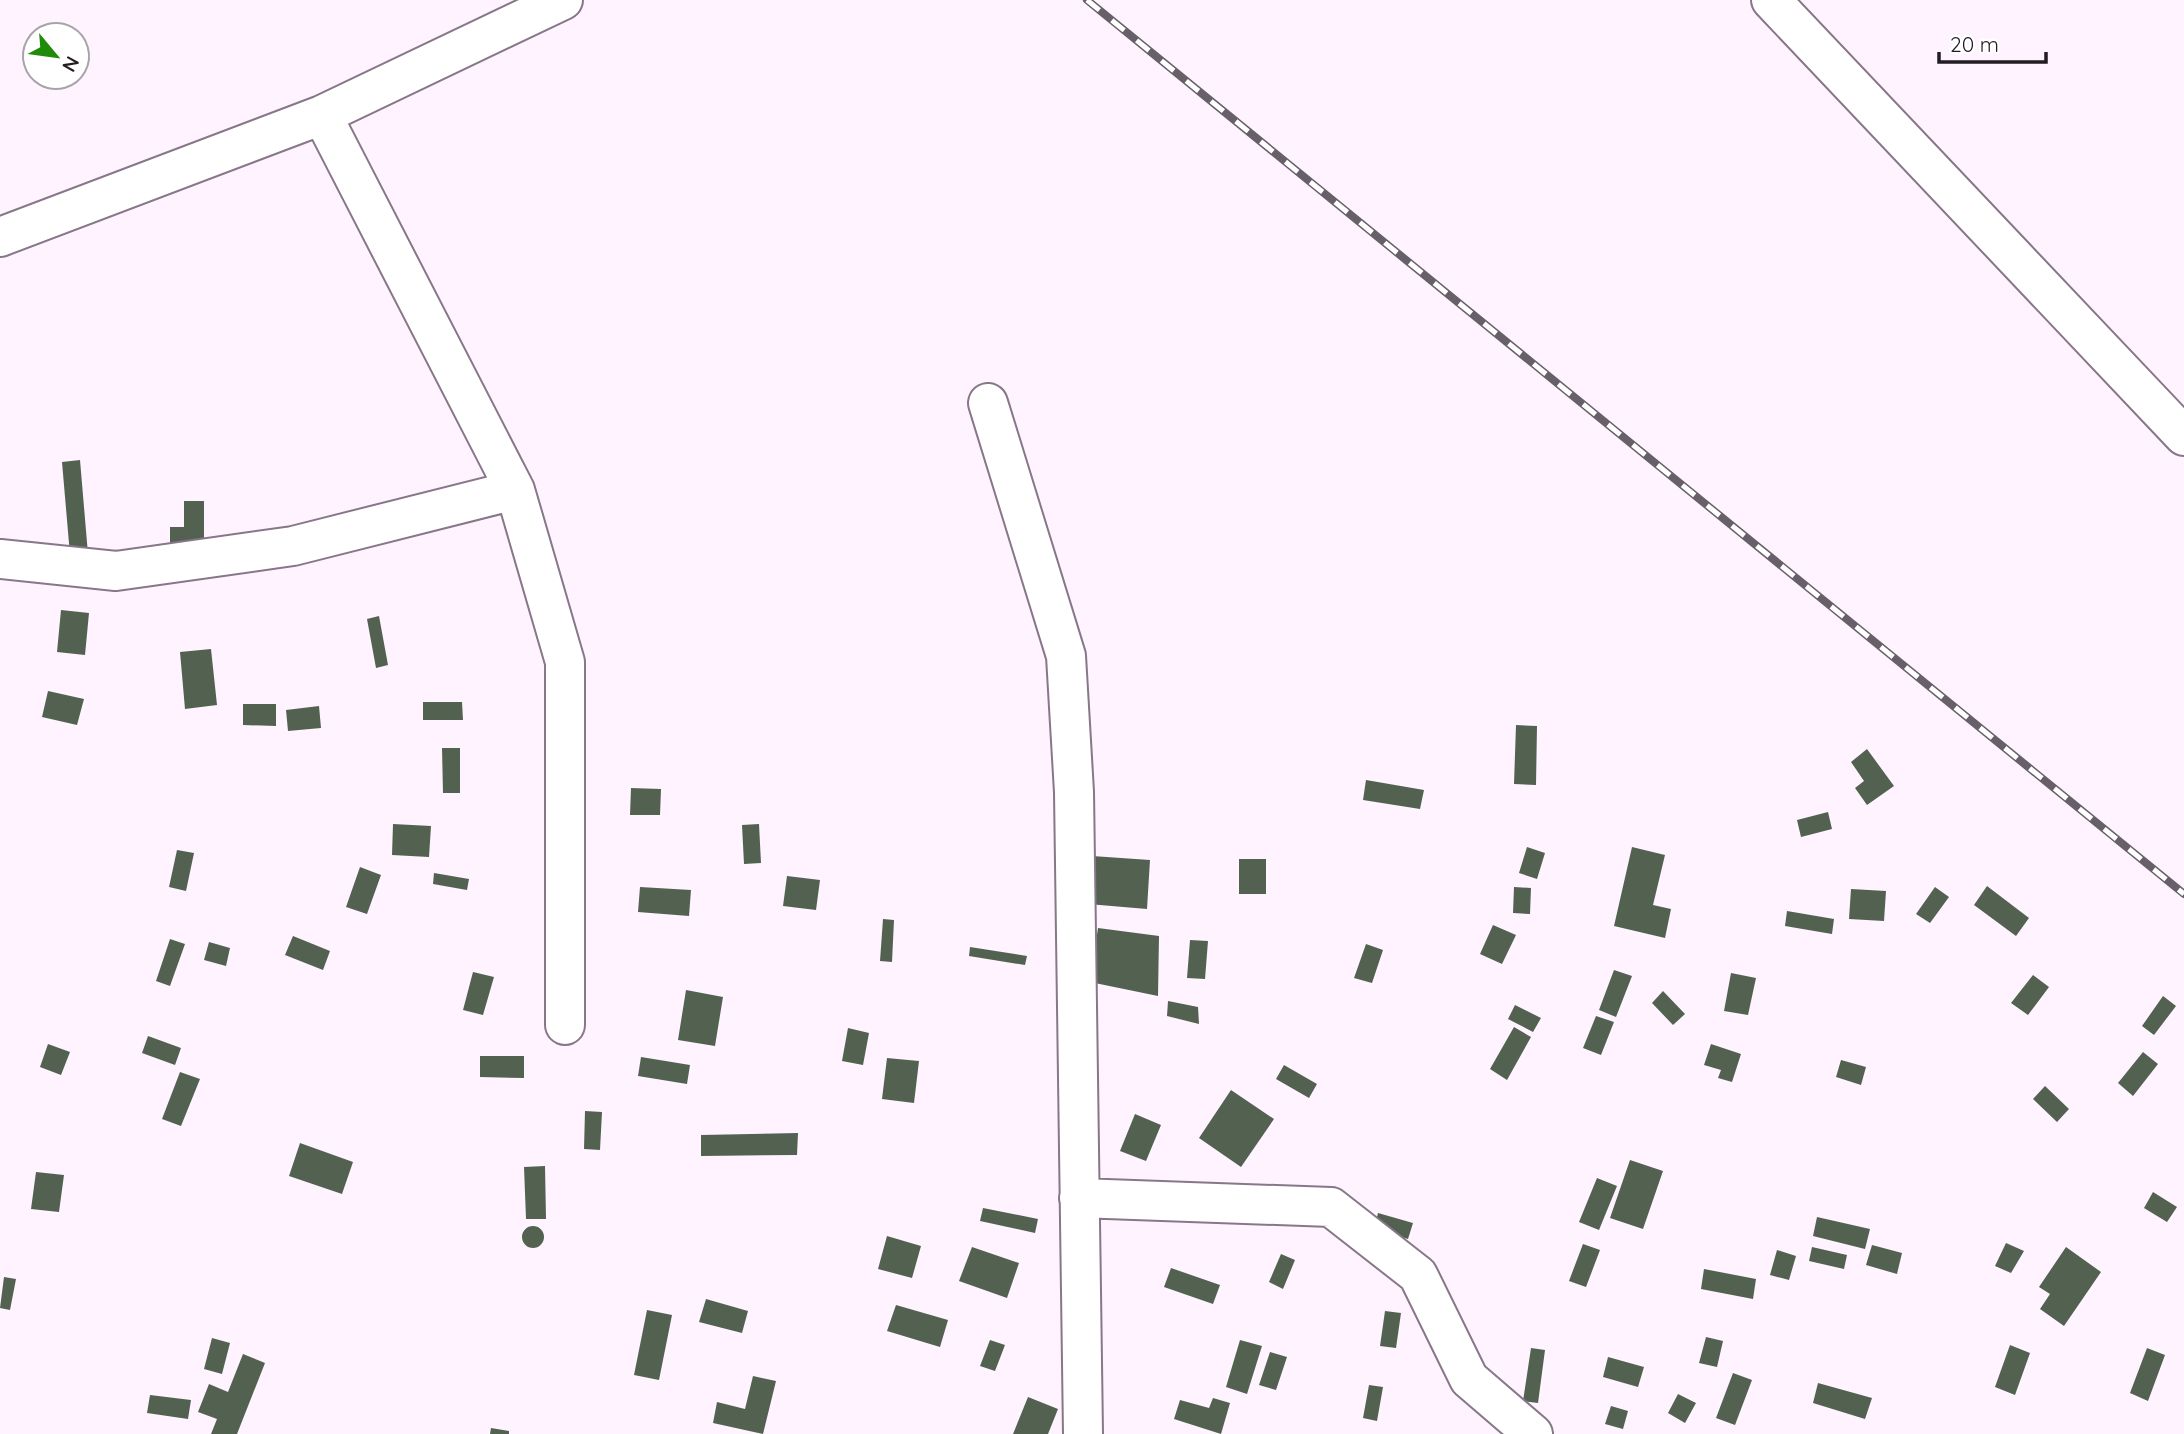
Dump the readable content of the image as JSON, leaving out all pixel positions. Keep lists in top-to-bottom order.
{
  "scale_bar": "20 m",
  "north": "bottom right"
}
